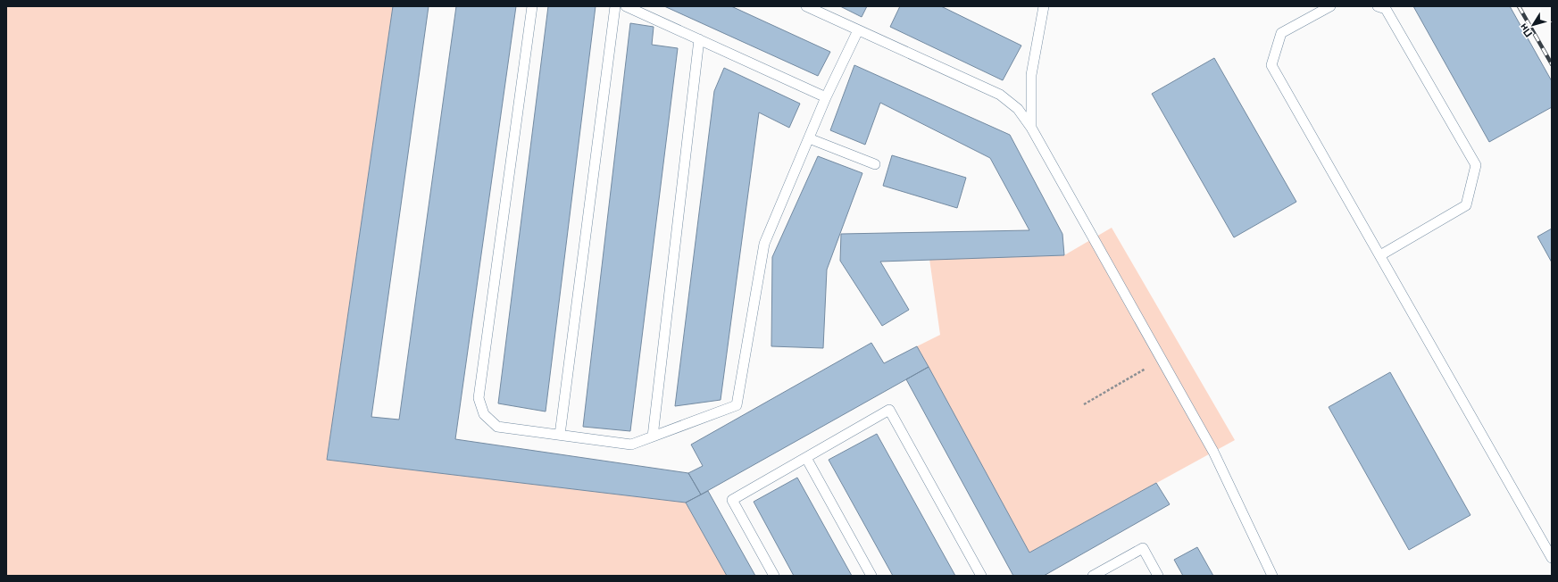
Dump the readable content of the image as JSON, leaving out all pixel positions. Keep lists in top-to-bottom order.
{
  "north": "bottom left"
}
